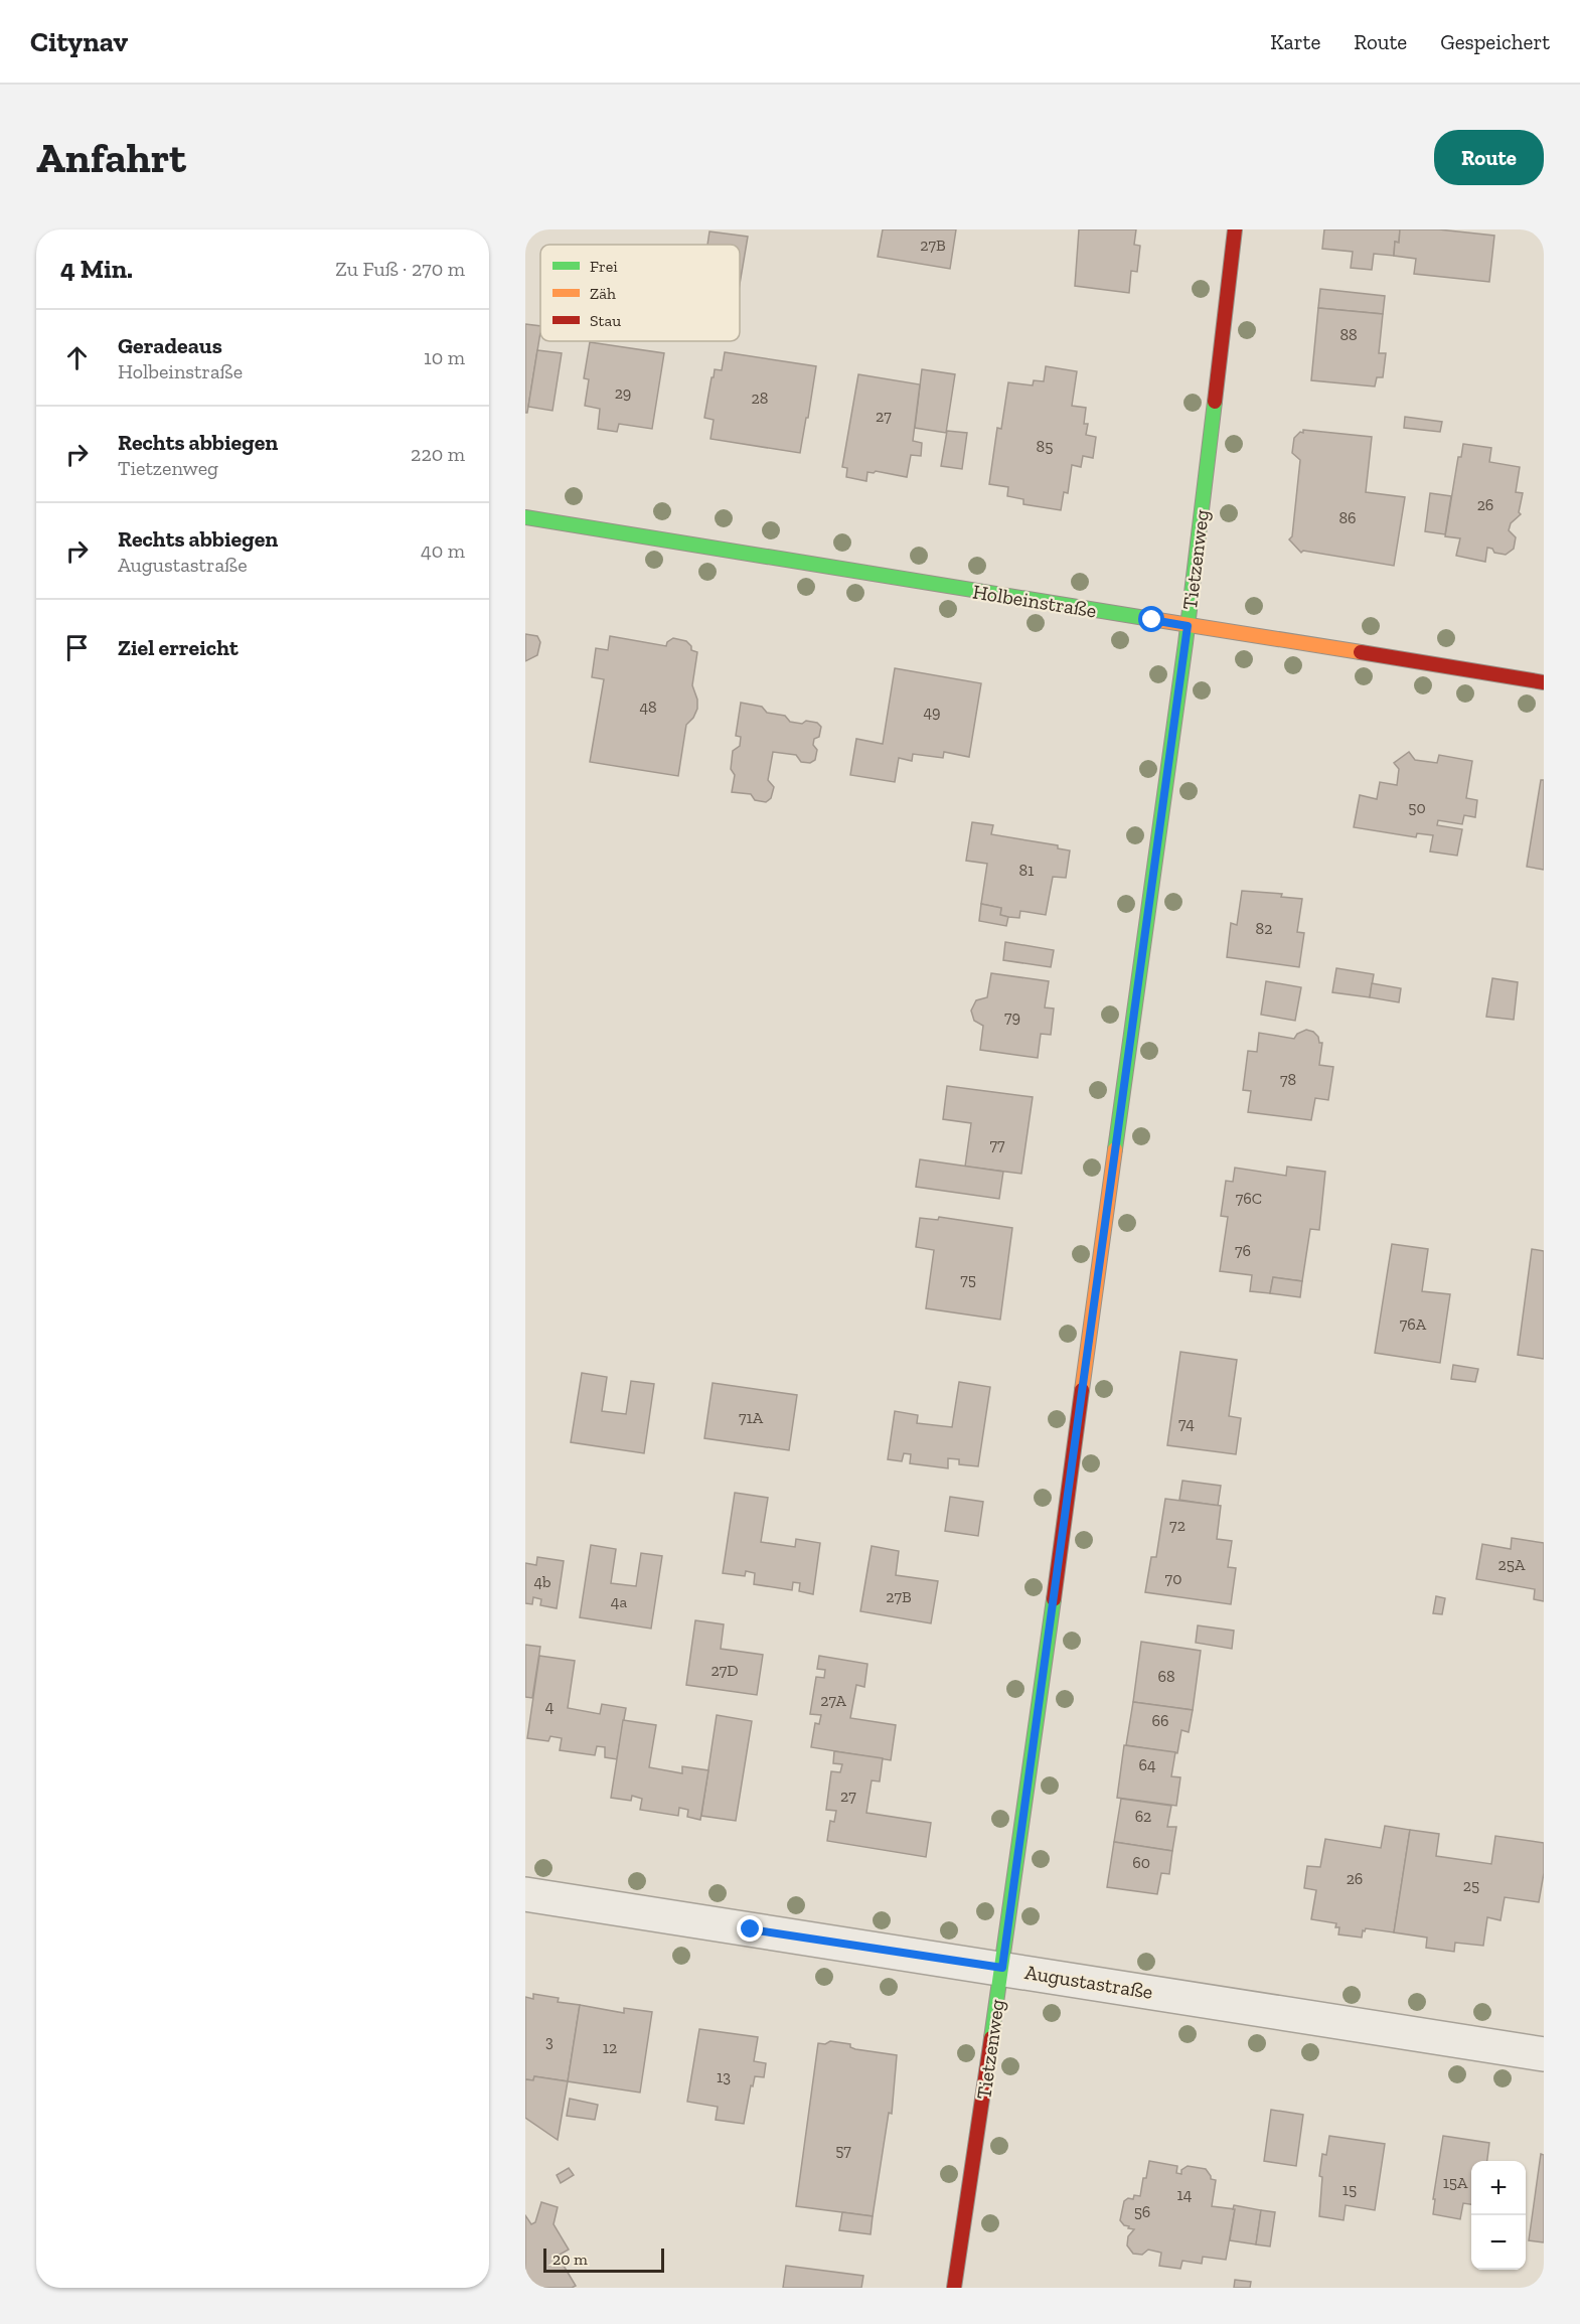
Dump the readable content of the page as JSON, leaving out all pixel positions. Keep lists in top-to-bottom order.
{
  "streets": {
    "street": ["Tietzenweg", "Holbeinstraße", "Augustastraße"]
  },
  "crossings": [
    ["Tietzenweg", "Holbeinstraße"],
    ["Tietzenweg", "Augustastraße"]
  ],
  "house_numbers": [
    "27B",
    "88",
    "29",
    "28",
    "27",
    "85",
    "26",
    "86",
    "48",
    "49",
    "50",
    "81",
    "82",
    "79",
    "78",
    "77",
    "76C",
    "76",
    "75",
    "76A",
    "71A",
    "74",
    "72",
    "25A",
    "70",
    "4b",
    "27B",
    "4a",
    "27D",
    "68",
    "27A",
    "4",
    "66",
    "64",
    "27",
    "62",
    "60",
    "26",
    "25",
    "3",
    "12",
    "13",
    "57",
    "15A",
    "15",
    "14",
    "56"
  ],
  "legend": ["Frei", "Zäh", "Stau"],
  "scale_bar": "20 m",
  "page": {
    "header": "Citynav",
    "nav": ["Karte", "Route", "Gespeichert"],
    "buttons": "Route",
    "title": "Anfahrt",
    "heading": ["4 Min.", "Zu Fuß · 270 m"],
    "list": [
      ["Geradeaus", "Holbeinstraße", "10 m"],
      ["Rechts abbiegen", "Tietzenweg", "220 m"],
      ["Rechts abbiegen", "Augustastraße", "40 m"],
      "Ziel erreicht"
    ],
    "map_buttons": ["+", "−"],
    "scale": "20 m"
  }
}
